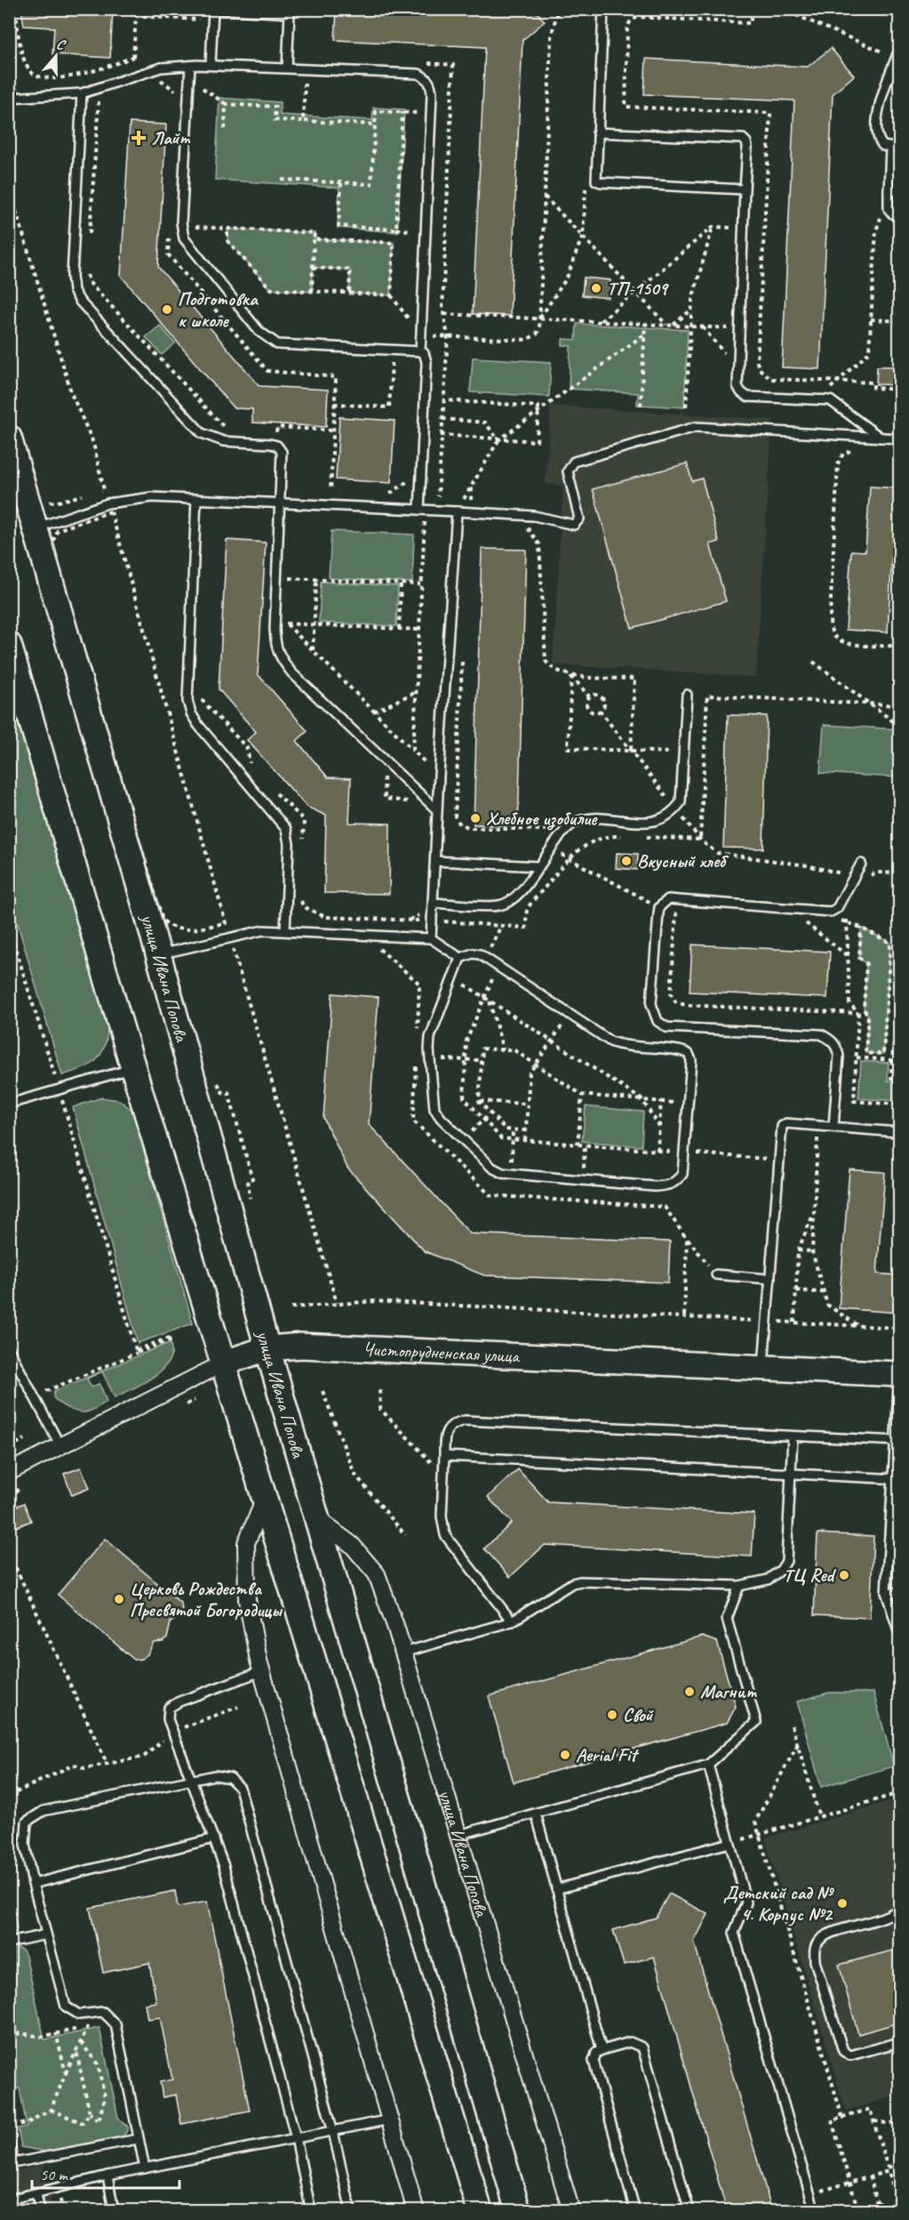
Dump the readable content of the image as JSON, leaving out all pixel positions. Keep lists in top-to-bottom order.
{
  "streets": {
    "main road": ["улица Ивана Попова", "Чистопрудненская улица"]
  },
  "crossings": [
    ["улица Ивана Попова", "Чистопрудненская улица"]
  ],
  "places": {
    "health": ["Лайт"],
    "other": [
      "ТП-1509",
      "Подготовка к школе",
      "Хлебное изобилие",
      "Вкусный хлеб",
      "ТЦ Red",
      "Церковь Рождества Пресвятой Богородицы",
      "Магнит",
      "Свой",
      "Aerial Fit",
      "Детский сад № 4. Корпус №2"
    ]
  },
  "scale_bar": "50 m",
  "north": "top"
}
